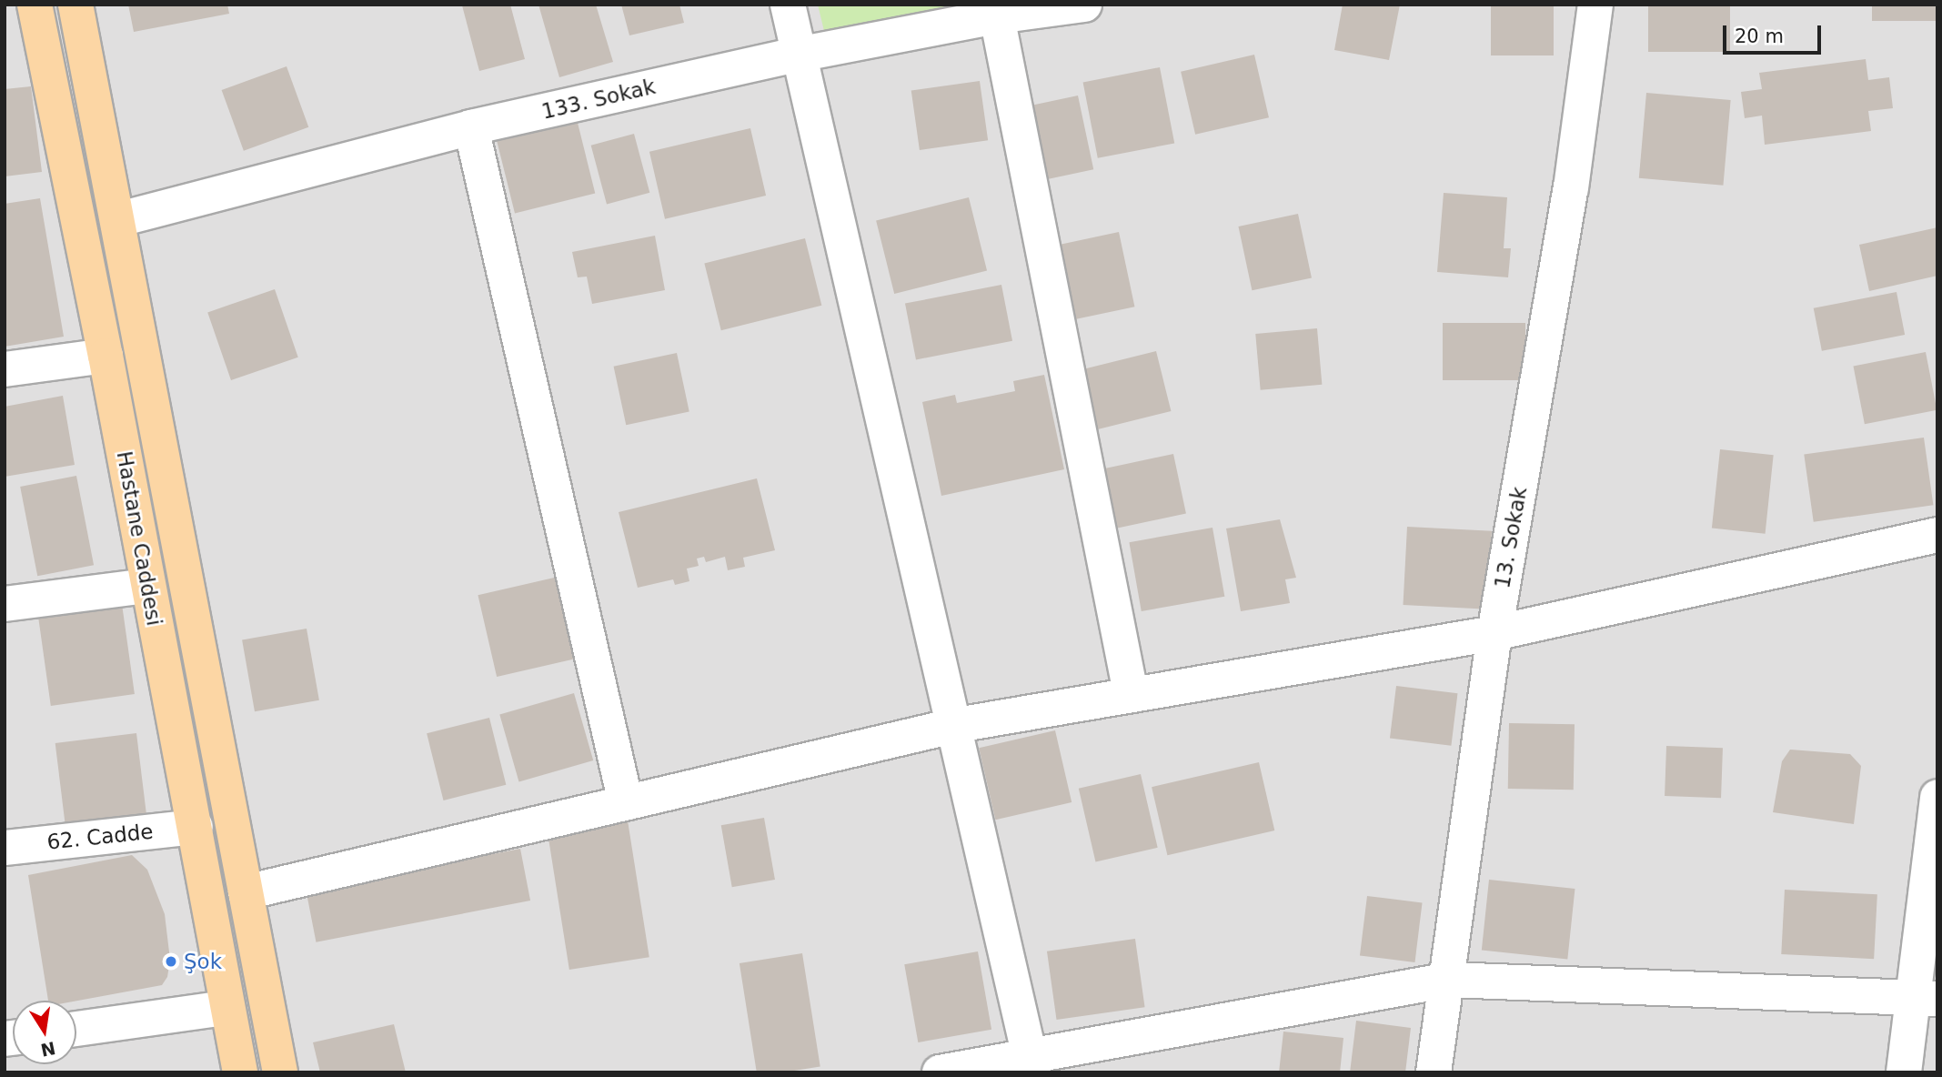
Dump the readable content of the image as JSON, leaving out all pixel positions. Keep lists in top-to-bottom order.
{
  "streets": {
    "main road": ["Hastane Caddesi"],
    "street": ["133. Sokak", "13. Sokak", "62. Cadde"]
  },
  "crossings": [
    ["133. Sokak", "Hastane Caddesi"],
    ["Hastane Caddesi", "62. Cadde"]
  ],
  "places": ["Şok"],
  "scale_bar": "20 m",
  "north": "bottom"
}
